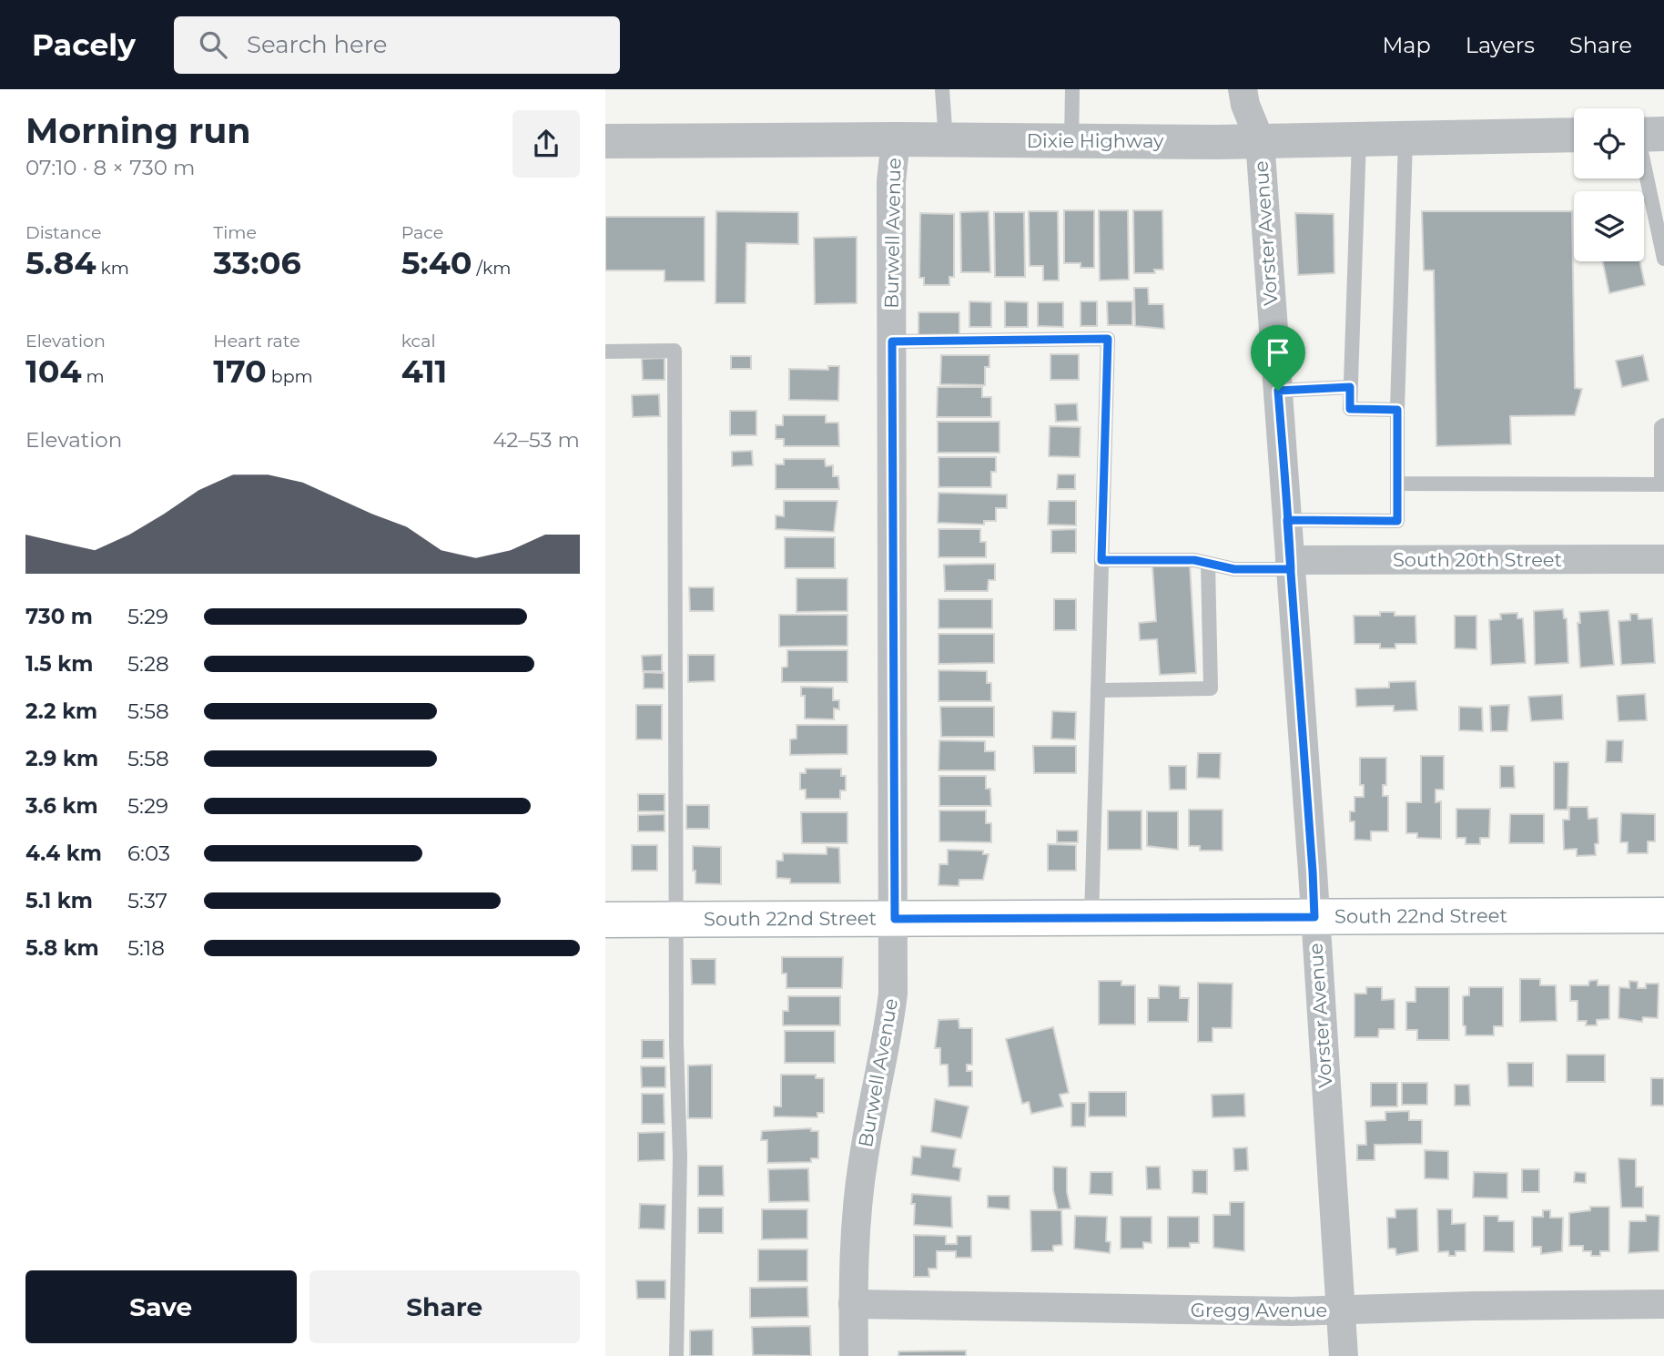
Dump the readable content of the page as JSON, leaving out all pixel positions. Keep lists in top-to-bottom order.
{
  "streets": {
    "main road": ["South 22nd Street"],
    "street": [
      "Dixie Highway",
      "Burwell Avenue",
      "Vorster Avenue",
      "South 20th Street",
      "Gregg Avenue"
    ]
  },
  "crossings": [
    ["Dixie Highway", "Burwell Avenue"],
    ["Dixie Highway", "Vorster Avenue"],
    ["Burwell Avenue", "South 22nd Street"],
    ["Burwell Avenue", "Gregg Avenue"],
    ["Vorster Avenue", "South 20th Street"],
    ["Vorster Avenue", "South 22nd Street"],
    ["Vorster Avenue", "Gregg Avenue"]
  ],
  "page": {
    "header": "Pacely",
    "search": "Search here",
    "nav": ["Map", "Layers", "Share"],
    "heading": ["Morning run", "07:10 · 8 × 730 m"],
    "stats": [
      ["Distance", "5.84 km"],
      ["Time", "33:06"],
      ["Pace", "5:40 /km"],
      ["Elevation", "104 m"],
      ["Heart rate", "170 bpm"],
      ["kcal", "411"]
    ],
    "chart": ["Elevation", "42–53 m"],
    "list": [
      {
        "name": "730 m",
        "note": "5:29"
      },
      {
        "name": "1.5 km",
        "note": "5:28"
      },
      {
        "name": "2.2 km",
        "note": "5:58"
      },
      {
        "name": "2.9 km",
        "note": "5:58"
      },
      {
        "name": "3.6 km",
        "note": "5:29"
      },
      {
        "name": "4.4 km",
        "note": "6:03"
      },
      {
        "name": "5.1 km",
        "note": "5:37"
      },
      {
        "name": "5.8 km",
        "note": "5:18"
      }
    ],
    "buttons": ["Save", "Share"]
  }
}
